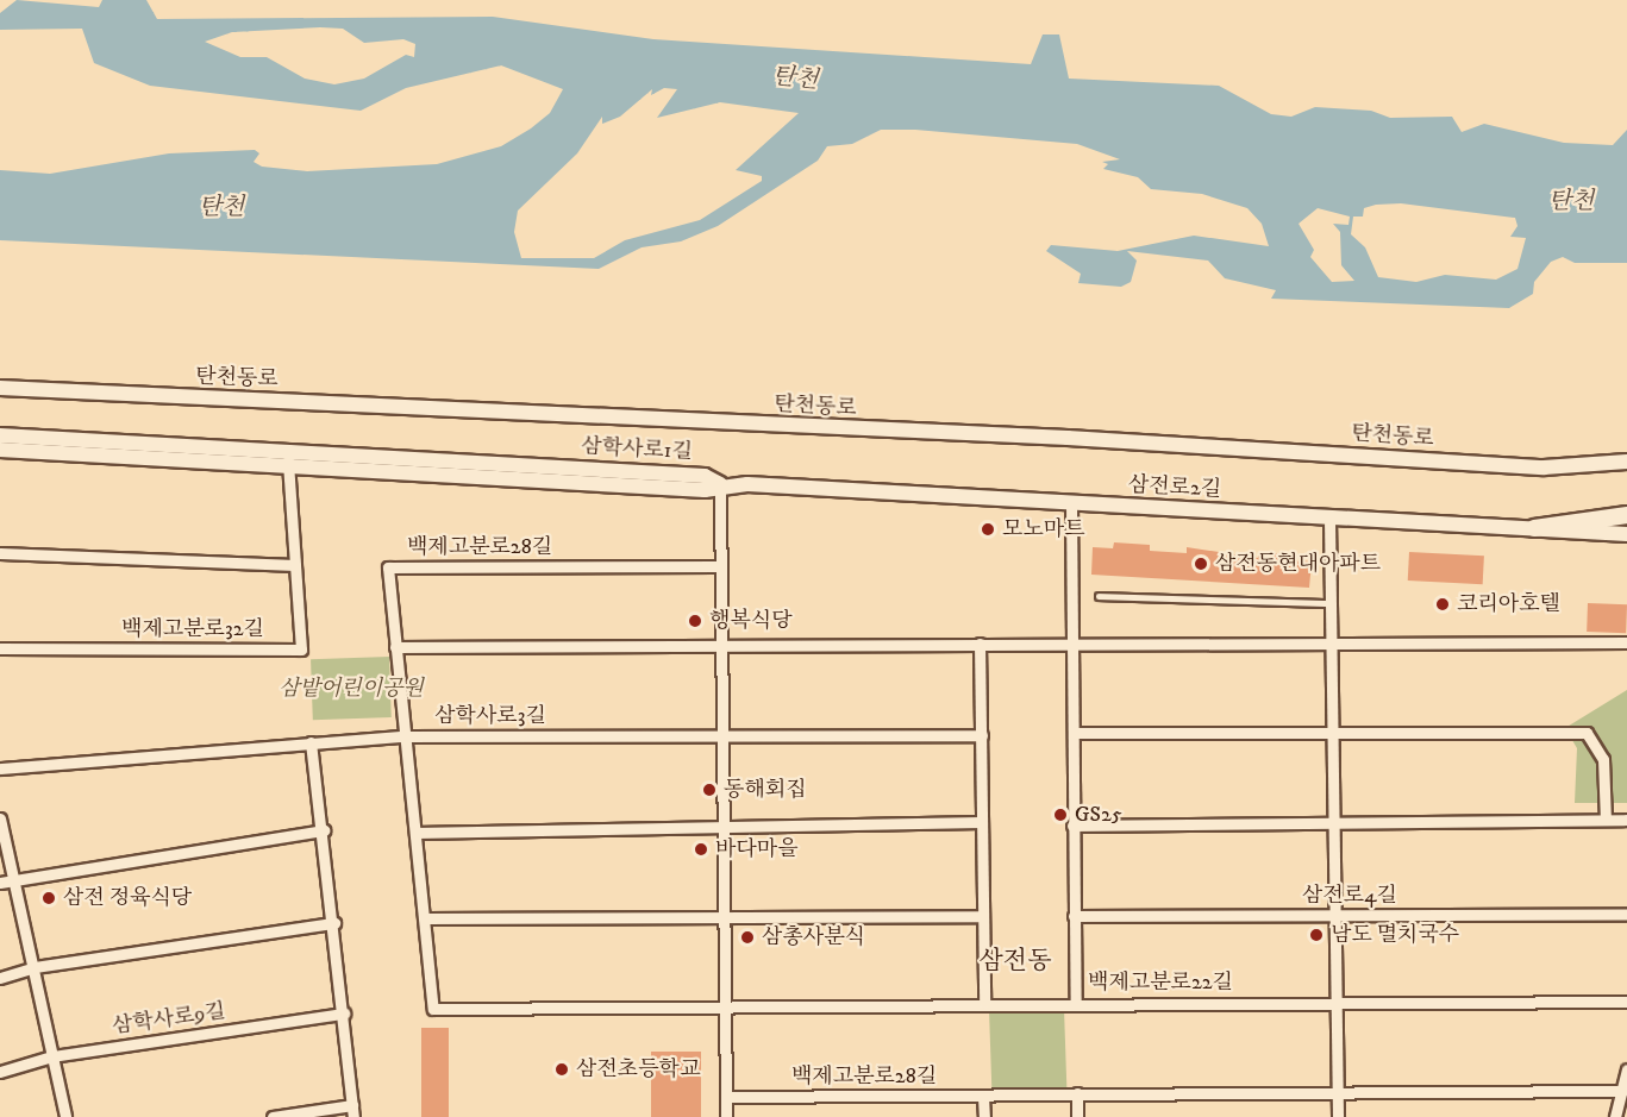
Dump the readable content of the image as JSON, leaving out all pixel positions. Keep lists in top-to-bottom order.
{
  "streets": {
    "street": [
      "탄천동로",
      "삼학사로1길",
      "삼전로2길",
      "백제고분로28길",
      "백제고분로32길",
      "삼학사로3길",
      "삼전로4길",
      "백제고분로22길",
      "삼학사로9길"
    ]
  },
  "crossings": [
    ["삼학사로1길", "삼전로2길"],
    ["삼학사로1길", "백제고분로32길"],
    ["삼전로2길", "백제고분로22길"],
    ["삼전로4길", "백제고분로22길"]
  ],
  "districts": ["삼전동"],
  "water": ["탄천"],
  "parks": ["삼밭어린이공원"],
  "places": [
    "모노마트",
    "삼전동현대아파트",
    "코리아호텔",
    "행복식당",
    "동해회집",
    "GS25",
    "바다마을",
    "삼전 정육식당",
    "남도 멸치국수",
    "삼총사분식",
    "삼전초등학교"
  ]
}
